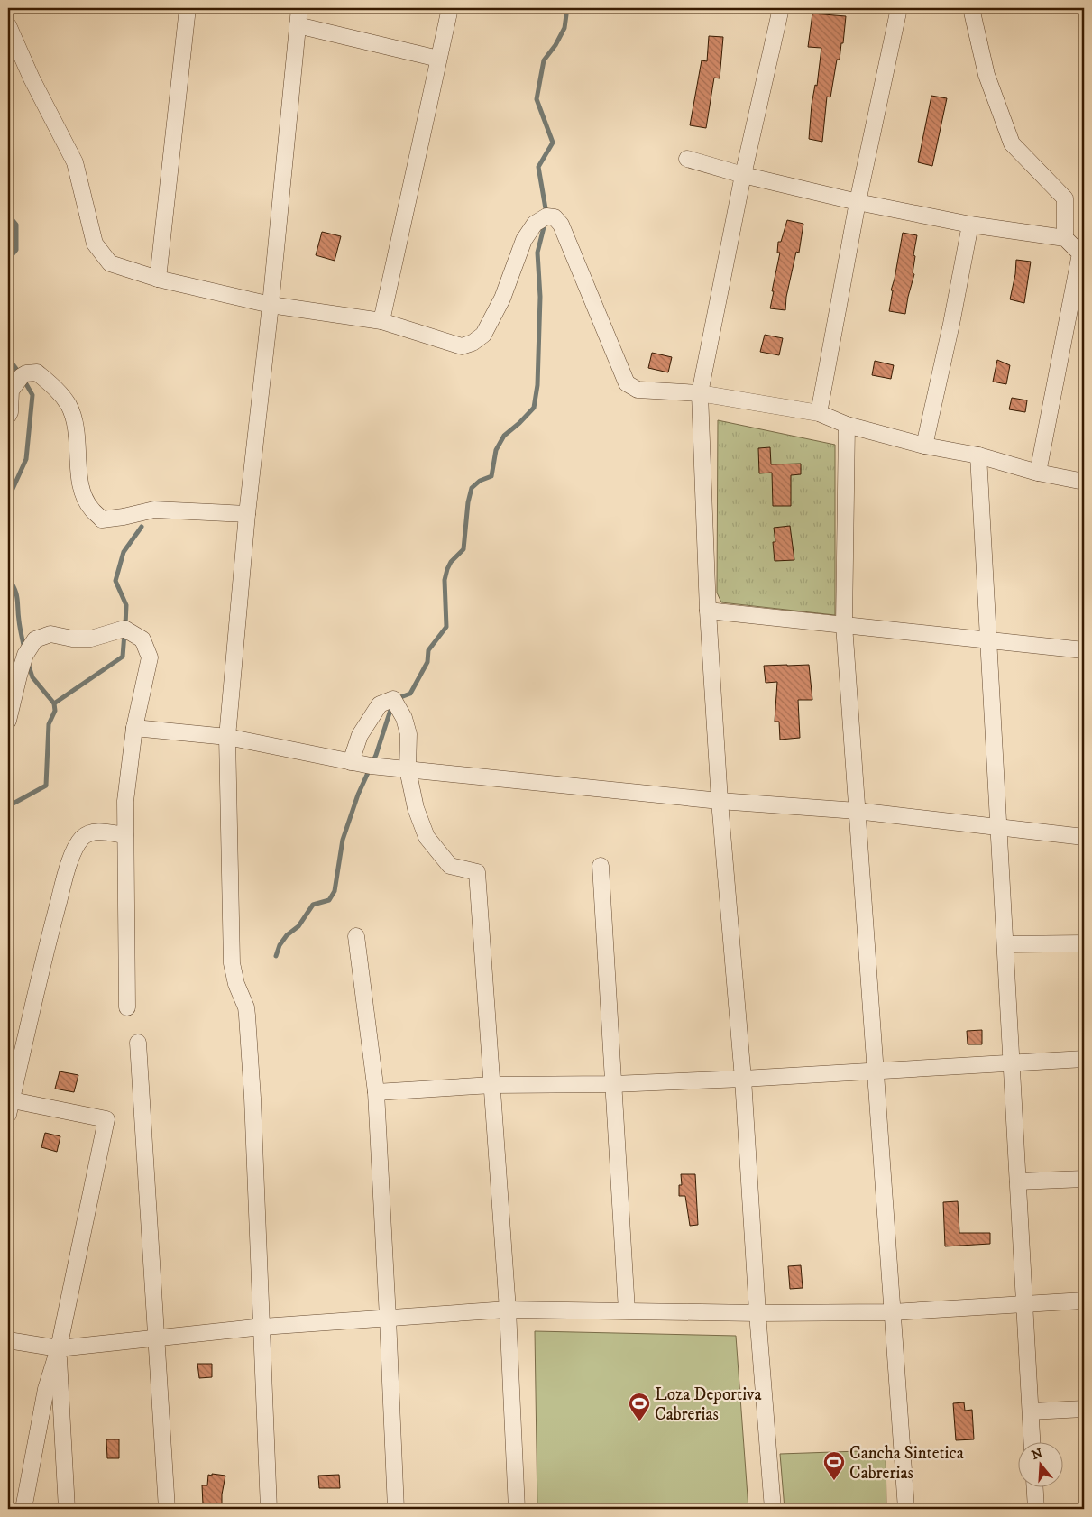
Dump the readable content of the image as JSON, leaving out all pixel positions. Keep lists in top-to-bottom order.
{
  "places": {
    "sports": ["Loza Deportiva Cabrerias", "Cancha Sintetica Cabrerias"]
  },
  "north": "top"
}
